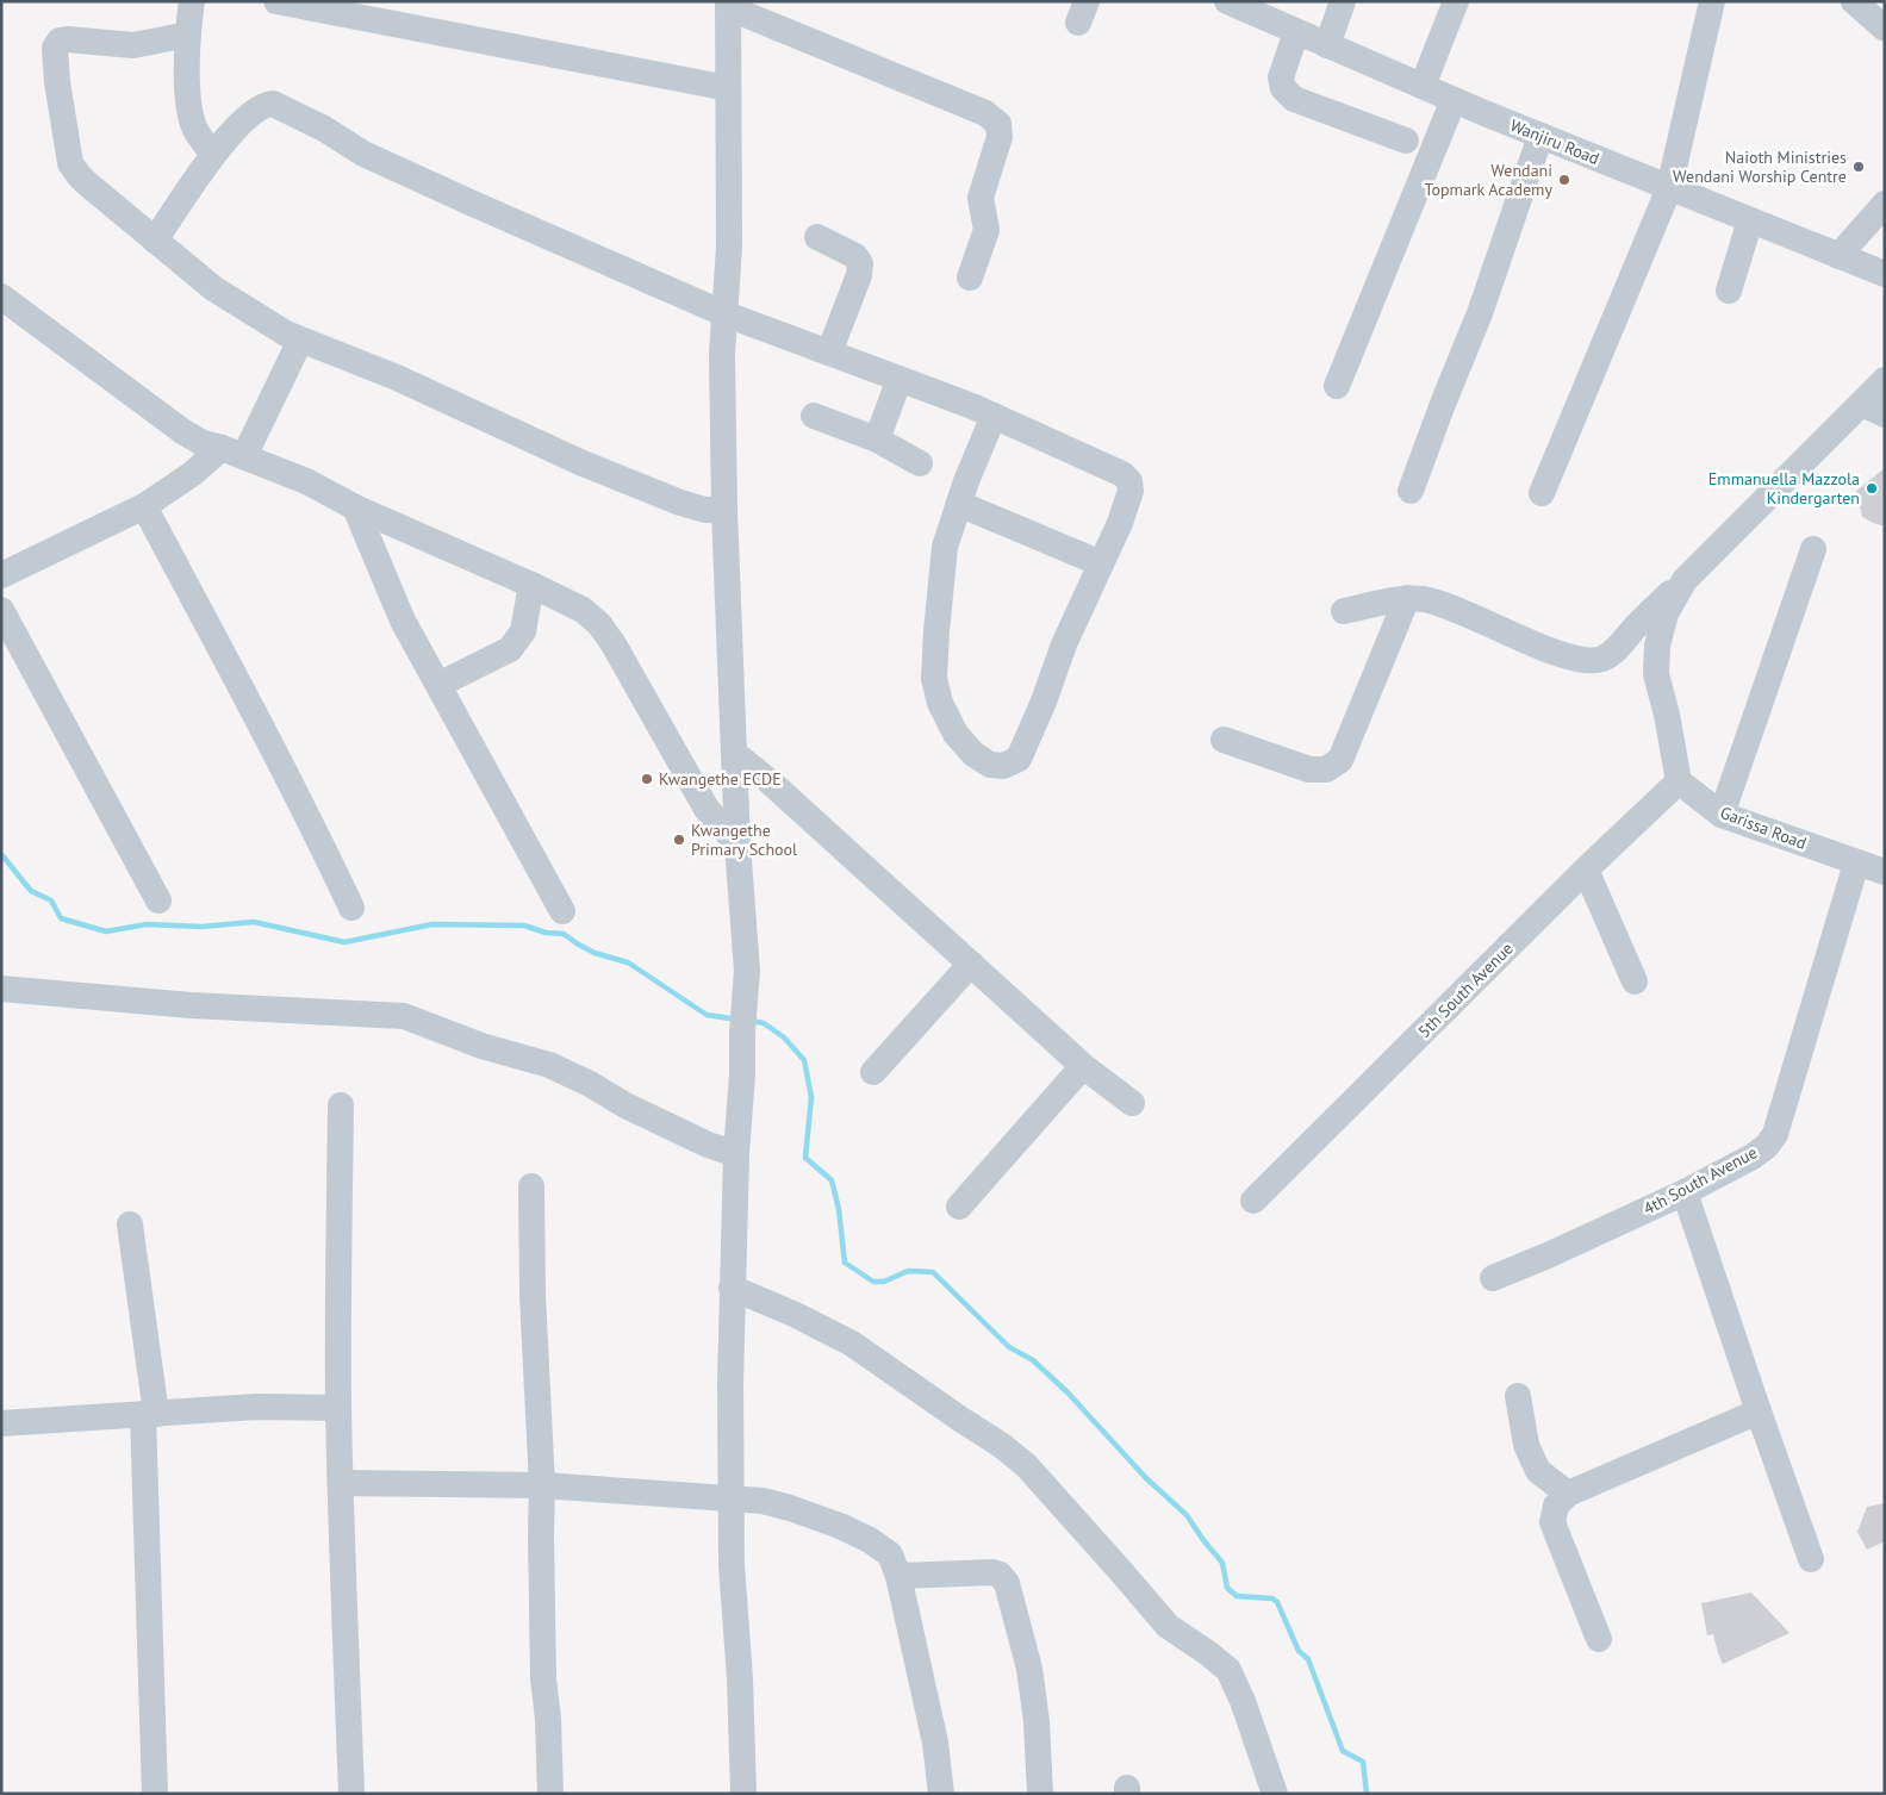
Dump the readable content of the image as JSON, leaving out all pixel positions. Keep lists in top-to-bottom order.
{
  "streets": {
    "street": [
      "Wanjiru Road",
      "Garissa Road",
      "5th South Avenue",
      "4th South Avenue"
    ]
  },
  "crossings": [
    ["Garissa Road", "5th South Avenue"],
    ["Garissa Road", "4th South Avenue"]
  ],
  "places": [
    "Naioth Ministries Wendani Worship Centre",
    "Wendani Topmark Academy",
    "Emmanuella Mazzola Kindergarten",
    "Kwangethe ECDE",
    "Kwangethe Primary School"
  ]
}
